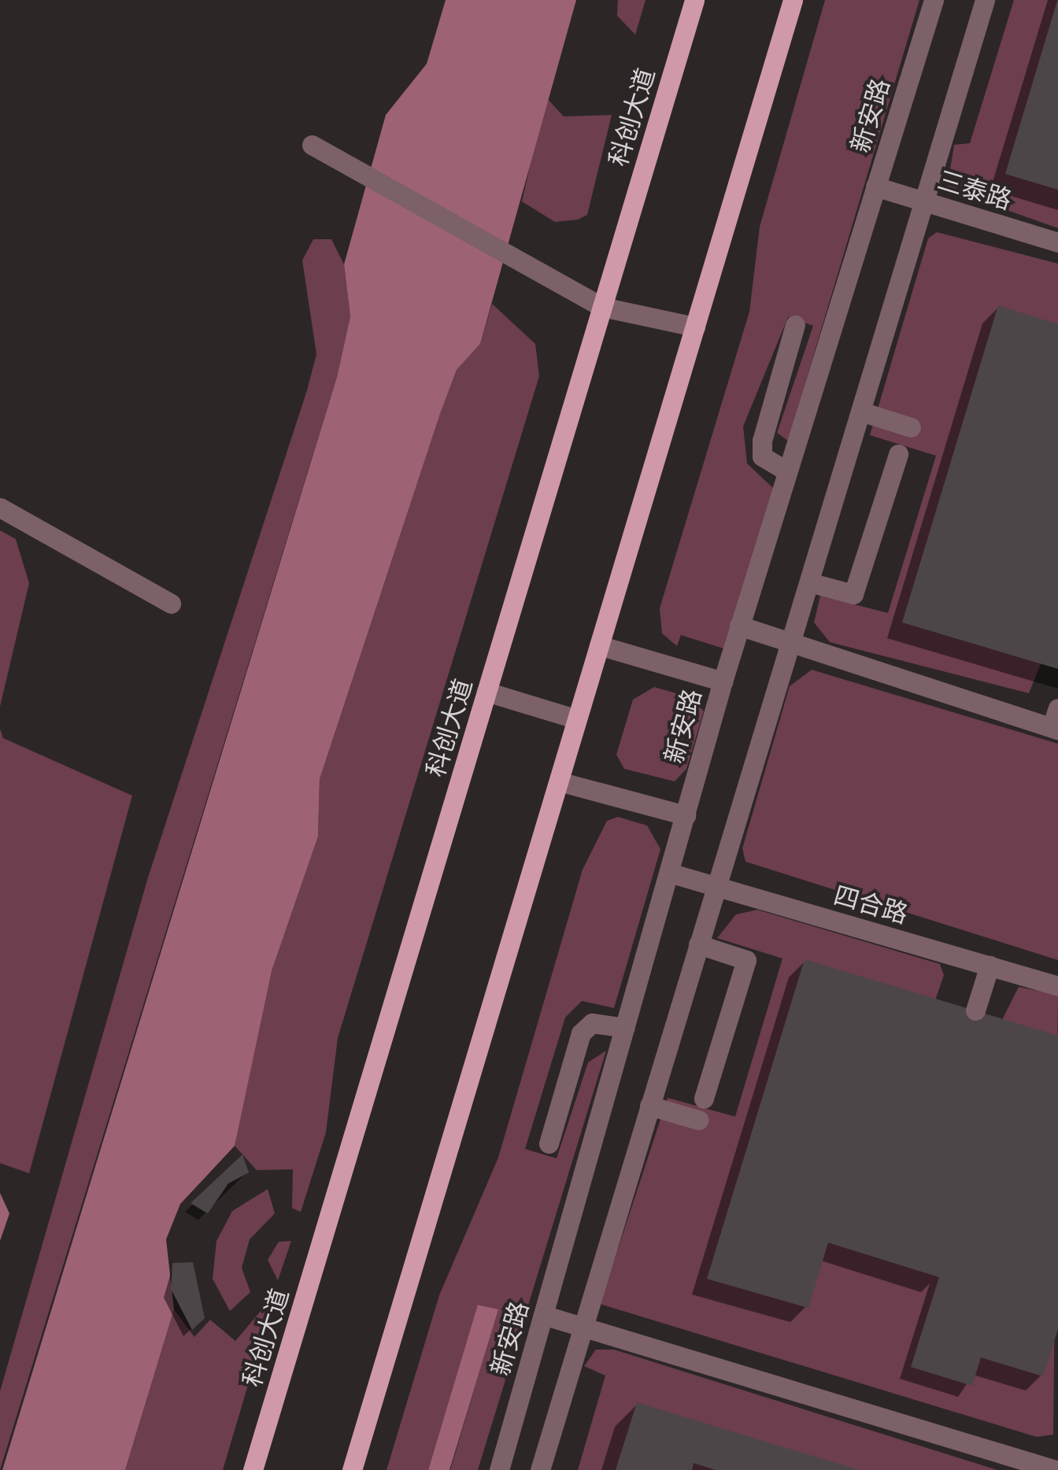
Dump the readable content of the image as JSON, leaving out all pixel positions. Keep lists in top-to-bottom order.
{
  "streets": {
    "main road": ["科创大道"],
    "street": ["新安路", "三泰路", "四合路"]
  },
  "crossings": [
    ["新安路", "三泰路"],
    ["新安路", "四合路"]
  ]
}
